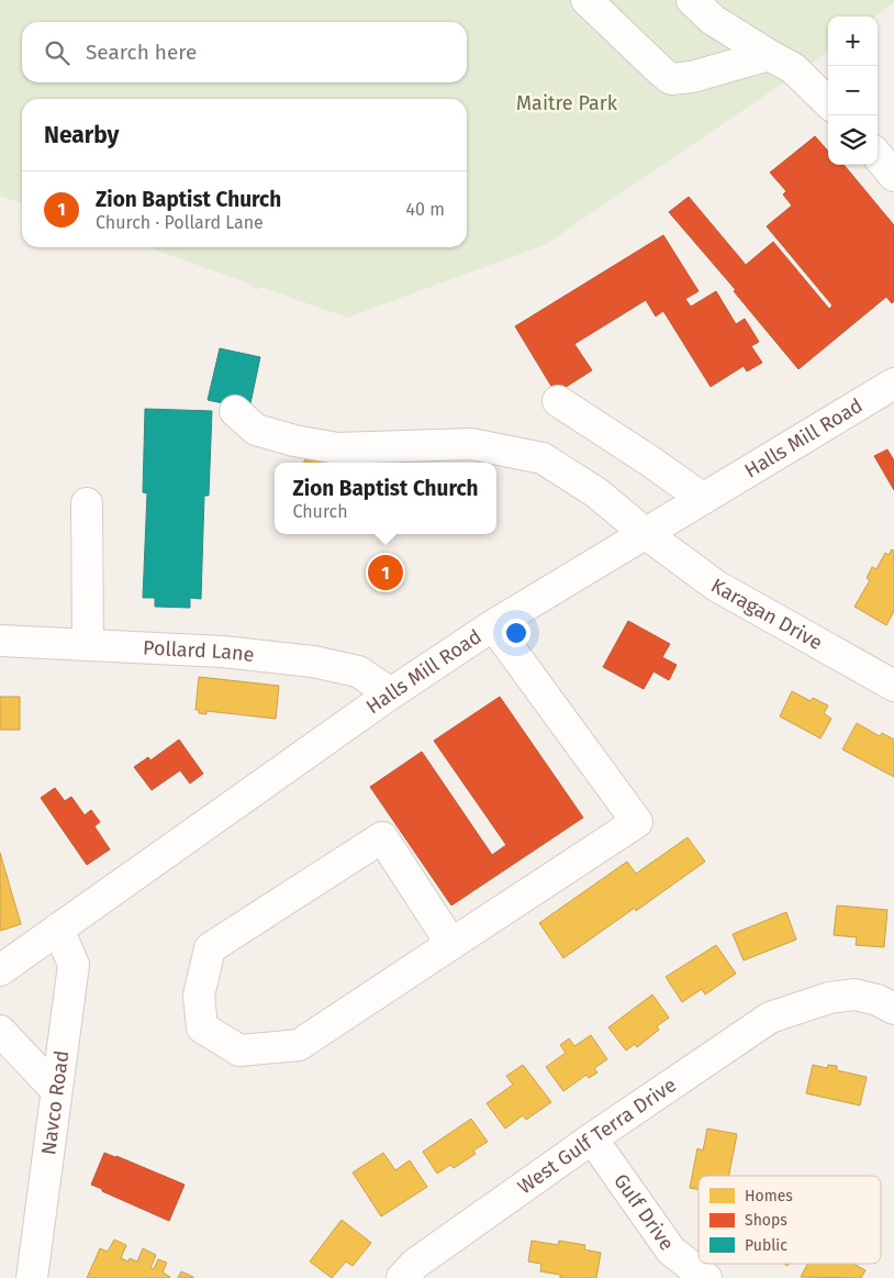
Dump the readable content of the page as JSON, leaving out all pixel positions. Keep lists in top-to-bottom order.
{
  "streets": {
    "street": [
      "Halls Mill Road",
      "Karagan Drive",
      "Pollard Lane",
      "Navco Road",
      "West Gulf Terra Drive",
      "Gulf Drive"
    ]
  },
  "crossings": [
    ["Halls Mill Road", "Karagan Drive"],
    ["Halls Mill Road", "Pollard Lane"],
    ["Halls Mill Road", "Navco Road"],
    ["West Gulf Terra Drive", "Gulf Drive"]
  ],
  "parks": ["Maitre Park"],
  "legend": ["Homes", "Shops", "Public"],
  "page": {
    "map_buttons": ["+", "−"],
    "search": "Search here",
    "heading": "Nearby",
    "list": [
      {
        "mark": "1",
        "name": "Zion Baptist Church",
        "note": "Church · Pollard Lane",
        "value": "40 m"
      }
    ],
    "popup": ["Zion Baptist Church", "Church"],
    "pins": "1"
  }
}
